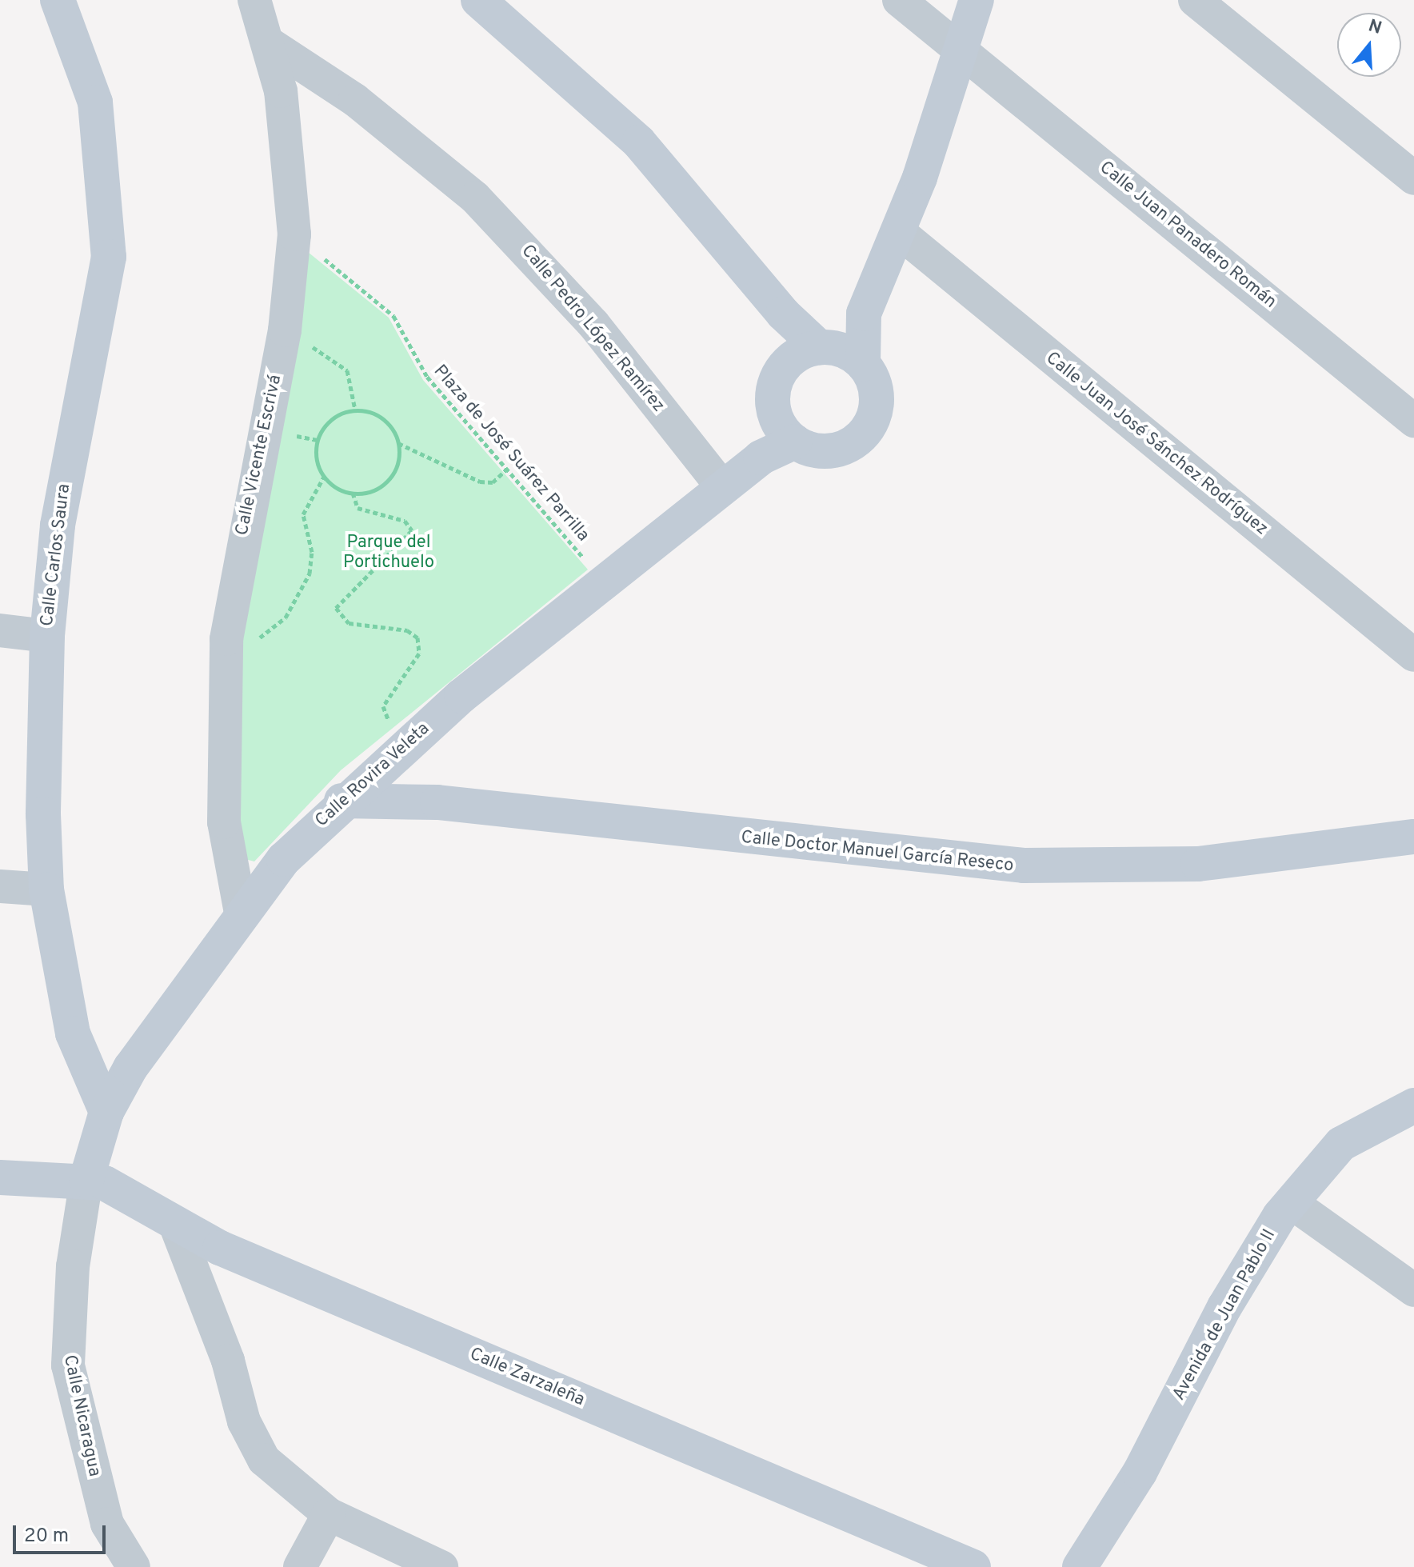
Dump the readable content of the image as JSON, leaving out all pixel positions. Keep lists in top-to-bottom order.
{
  "streets": {
    "street": [
      "Calle Juan Panadero Román",
      "Calle Pedro López Ramírez",
      "Calle Juan José Sánchez Rodríguez",
      "Calle Vicente Escrivá",
      "Calle Carlos Saura",
      "Calle Rovira Veleta",
      "Calle Doctor Manuel García Reseco",
      "Avenida de Juan Pablo II",
      "Calle Zarzaleña",
      "Calle Nicaragua"
    ],
    "path": ["Plaza de José Suárez Parrilla"]
  },
  "crossings": [
    ["Calle Pedro López Ramírez", "Calle Vicente Escrivá"],
    ["Calle Pedro López Ramírez", "Calle Rovira Veleta"],
    ["Plaza de José Suárez Parrilla", "Calle Vicente Escrivá"],
    ["Plaza de José Suárez Parrilla", "Calle Rovira Veleta"],
    ["Calle Vicente Escrivá", "Calle Rovira Veleta"],
    ["Calle Carlos Saura", "Calle Rovira Veleta"],
    ["Calle Rovira Veleta", "Calle Doctor Manuel García Reseco"],
    ["Calle Rovira Veleta", "Calle Zarzaleña"],
    ["Calle Rovira Veleta", "Calle Nicaragua"],
    ["Calle Zarzaleña", "Calle Nicaragua"]
  ],
  "parks": ["Parque del Portichuelo"],
  "scale_bar": "20 m",
  "north": "top"
}
